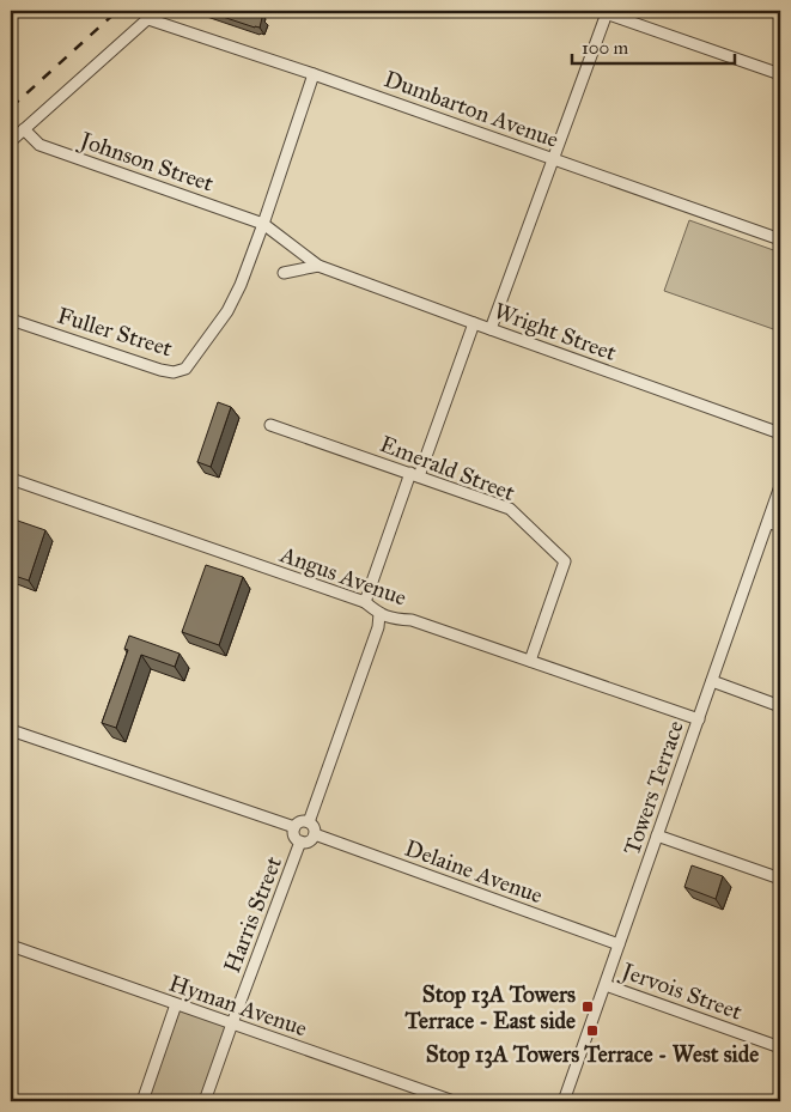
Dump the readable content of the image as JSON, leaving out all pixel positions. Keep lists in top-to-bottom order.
{
  "streets": {
    "street": [
      "Dumbarton Avenue",
      "Johnson Street",
      "Fuller Street",
      "Wright Street",
      "Emerald Street",
      "Angus Avenue",
      "Towers Terrace",
      "Delaine Avenue",
      "Harris Street",
      "Jervois Street",
      "Hyman Avenue"
    ]
  },
  "crossings": [
    ["Johnson Street", "Fuller Street"],
    ["Johnson Street", "Wright Street"],
    ["Fuller Street", "Wright Street"],
    ["Emerald Street", "Angus Avenue"],
    ["Angus Avenue", "Towers Terrace"],
    ["Towers Terrace", "Delaine Avenue"],
    ["Towers Terrace", "Jervois Street"],
    ["Delaine Avenue", "Harris Street"],
    ["Harris Street", "Hyman Avenue"]
  ],
  "places": {
    "transit": ["Stop 13A Towers Terrace - East side", "Stop 13A Towers Terrace - West side"]
  },
  "scale_bar": "100 m"
}
